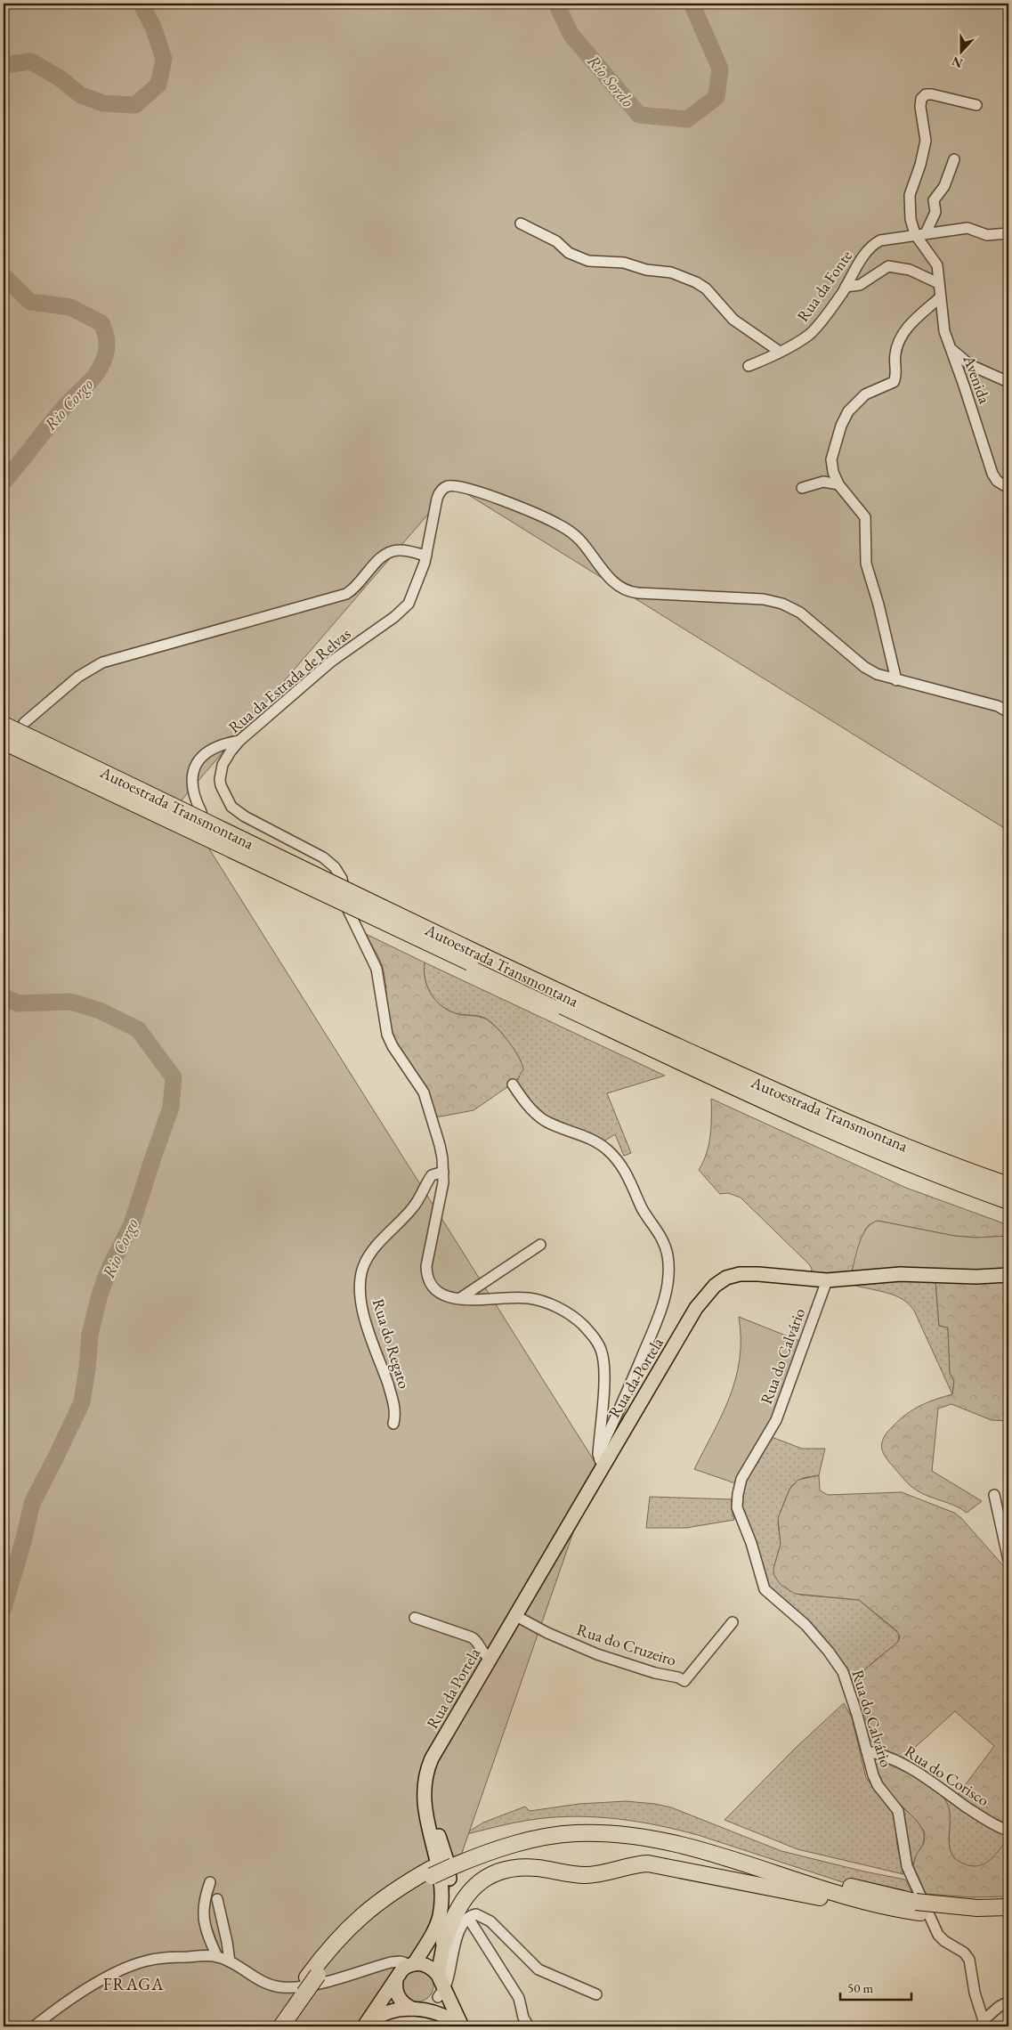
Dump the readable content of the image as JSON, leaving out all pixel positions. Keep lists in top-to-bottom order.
{
  "streets": {
    "highway": ["Autoestrada Transmontana"],
    "main road": ["Rua da Portela"],
    "street": [
      "Rua da Fonte",
      "Avenida",
      "Rua da Estrada de Relvas",
      "Rua do Regato",
      "Rua do Calvário",
      "Rua do Cruzeiro",
      "Rua do Corisco"
    ]
  },
  "crossings": [
    ["Rua da Fonte", "Avenida"],
    ["Rua da Estrada de Relvas", "Rua do Regato"],
    ["Rua da Estrada de Relvas", "Rua da Portela"],
    ["Rua do Calvário", "Rua da Portela"],
    ["Rua do Calvário", "Rua do Corisco"],
    ["Rua da Portela", "Rua do Cruzeiro"]
  ],
  "districts": ["FRAGA"],
  "water": ["Rio Sordo", "Rio Corgo"],
  "scale_bar": "50 m",
  "north": "bottom"
}
